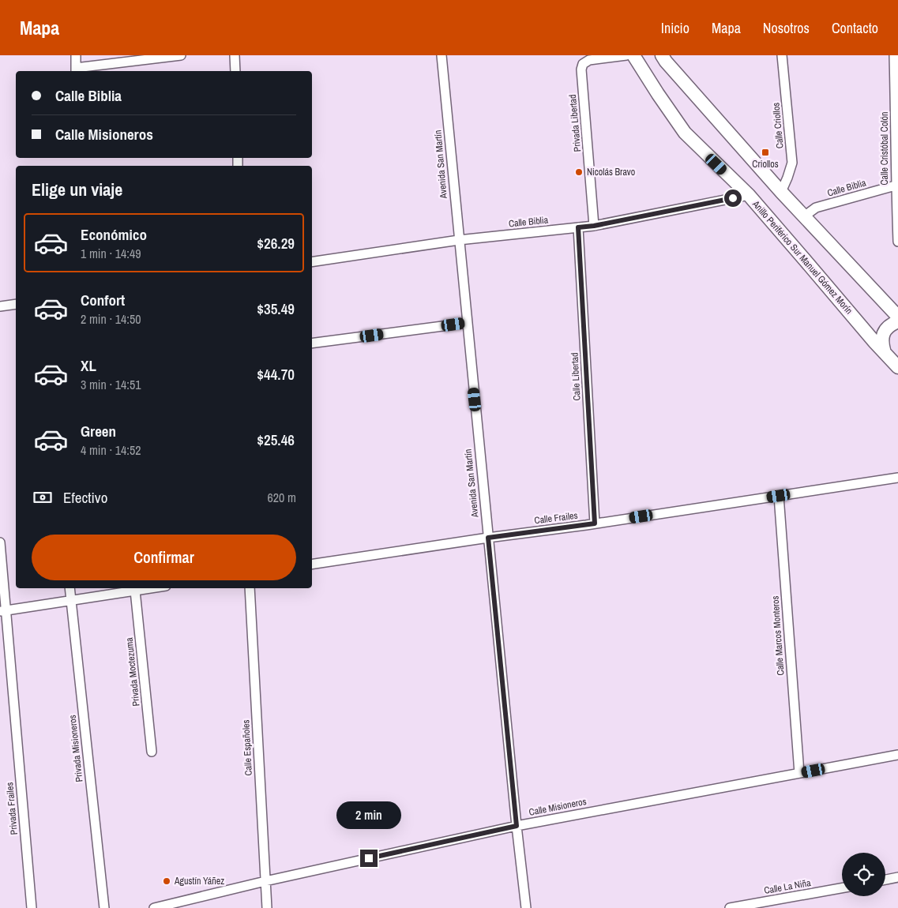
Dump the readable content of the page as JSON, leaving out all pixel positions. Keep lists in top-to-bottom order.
{
  "streets": {
    "street": [
      "Privada Libertad",
      "Calle Criollos",
      "Calle Cristóbal Colón",
      "Avenida San Martín",
      "Calle Biblia",
      "Anillo Periférico Sur Manuel Gómez Morín",
      "Calle Libertad",
      "Calle Frailes",
      "Calle Marcos Monteros",
      "Privada Moctezuma",
      "Calle Españoles",
      "Privada Misioneros",
      "Calle Misioneros",
      "Privada Frailes",
      "Calle La Niña"
    ]
  },
  "crossings": [
    ["Privada Libertad", "Calle Biblia"],
    ["Calle Cristóbal Colón", "Calle Biblia"],
    ["Avenida San Martín", "Calle Biblia"],
    ["Avenida San Martín", "Calle Frailes"],
    ["Avenida San Martín", "Calle Misioneros"],
    ["Calle Biblia", "Anillo Periférico Sur Manuel Gómez Morín"],
    ["Calle Biblia", "Calle Libertad"],
    ["Calle Libertad", "Calle Frailes"],
    ["Calle Frailes", "Calle Marcos Monteros"],
    ["Calle Marcos Monteros", "Calle Misioneros"],
    ["Calle Españoles", "Calle Misioneros"]
  ],
  "places": {
    "transit": ["Criollos"],
    "other": ["Nicolás Bravo", "Agustín Yáñez"]
  },
  "page": {
    "header": "Mapa",
    "nav": [
      "Inicio",
      "Mapa",
      "Nosotros",
      "Contacto"
    ],
    "banner": ["Calle Biblia", "Calle Misioneros"],
    "heading": "Elige un viaje",
    "list": [
      {
        "name": "Económico",
        "note": "1 min · 14:49",
        "value": "$26.29"
      },
      {
        "name": "Confort",
        "note": "2 min · 14:50",
        "value": "$35.49"
      },
      {
        "name": "XL",
        "note": "3 min · 14:51",
        "value": "$44.70"
      },
      {
        "name": "Green",
        "note": "4 min · 14:52",
        "value": "$25.46"
      }
    ],
    "pay": ["Efectivo", "620 m"],
    "buttons": "Confirmar",
    "bubble": "2 min"
  }
}
